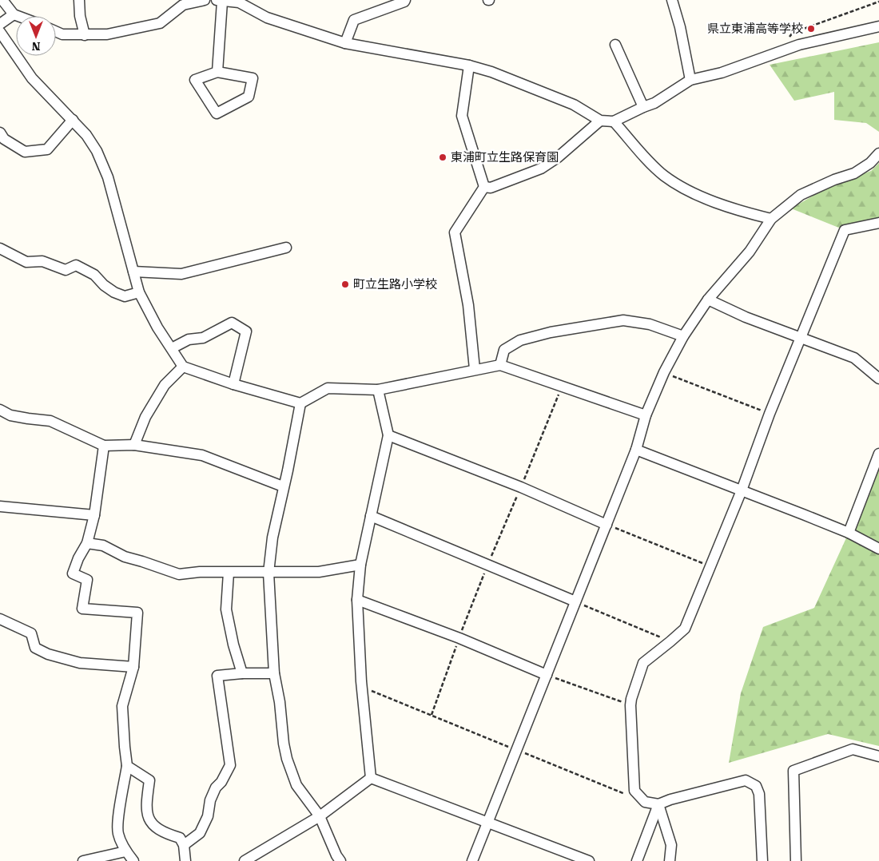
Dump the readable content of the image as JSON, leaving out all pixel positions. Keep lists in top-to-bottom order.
{
  "places": ["県立東浦高等学校", "東浦町立生路保育園", "町立生路小学校"],
  "north": "bottom"
}
